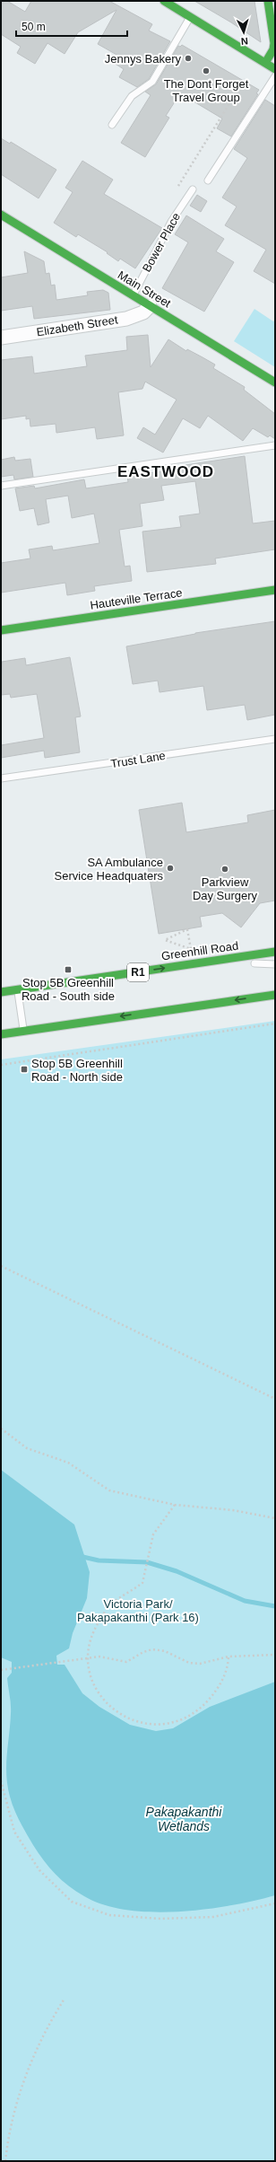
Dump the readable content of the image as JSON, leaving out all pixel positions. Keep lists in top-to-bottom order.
{
  "streets": {
    "main road": [
      "Main Street",
      "Hauteville Terrace",
      "Greenhill Road",
      "R1"
    ],
    "street": ["Elizabeth Street"],
    "lane": ["Bower Place", "Trust Lane"]
  },
  "crossings": [
    ["Bower Place", "Main Street"],
    ["Main Street", "Elizabeth Street"]
  ],
  "districts": ["EASTWOOD"],
  "water": ["Pakapakanthi Wetlands"],
  "parks": ["Victoria Park/ Pakapakanthi (Park 16)"],
  "places": {
    "other": [
      "Jennys Bakery",
      "The Dont Forget Travel Group",
      "SA Ambulance Service Headquaters",
      "Parkview Day Surgery"
    ],
    "transit": ["Stop 5B Greenhill Road - South side", "Stop 5B Greenhill Road - North side"]
  },
  "scale_bar": "50 m",
  "north": "bottom"
}
